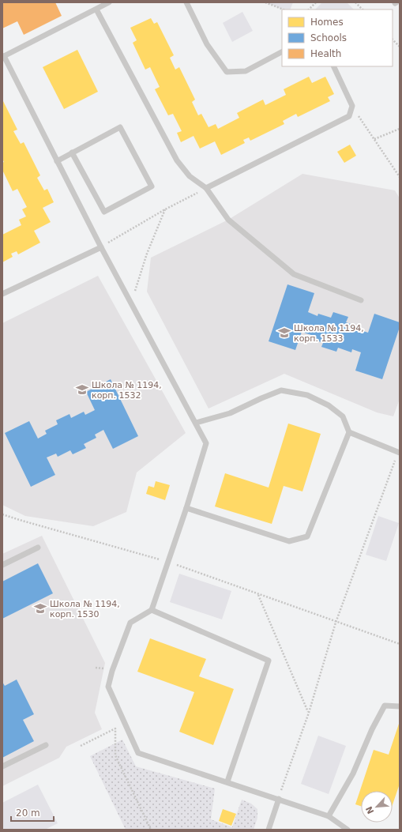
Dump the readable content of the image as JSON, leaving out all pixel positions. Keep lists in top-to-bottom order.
{
  "places": {
    "school or university": ["Школа № 1194, корп. 1533", "Школа № 1194, корп. 1532", "Школа № 1194, корп. 1530"]
  },
  "legend": ["Homes", "Schools", "Health"],
  "scale_bar": "20 m",
  "north": "bottom left"
}
